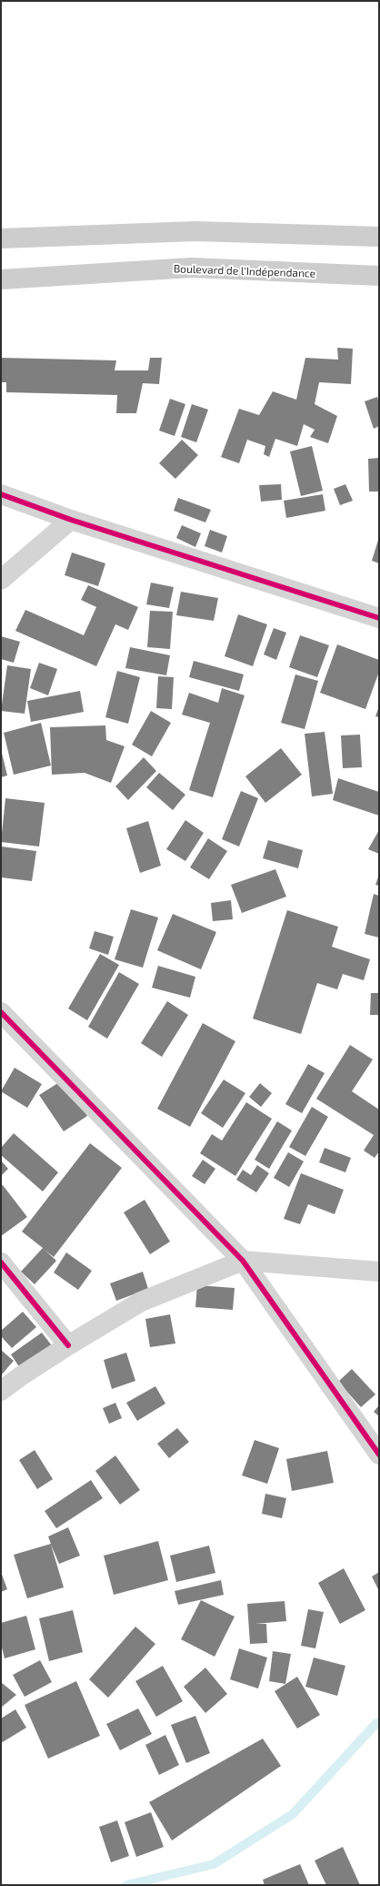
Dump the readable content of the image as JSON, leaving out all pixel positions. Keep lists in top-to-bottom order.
{
  "streets": {
    "main road": ["Boulevard de l'Indépendance"]
  }
}
